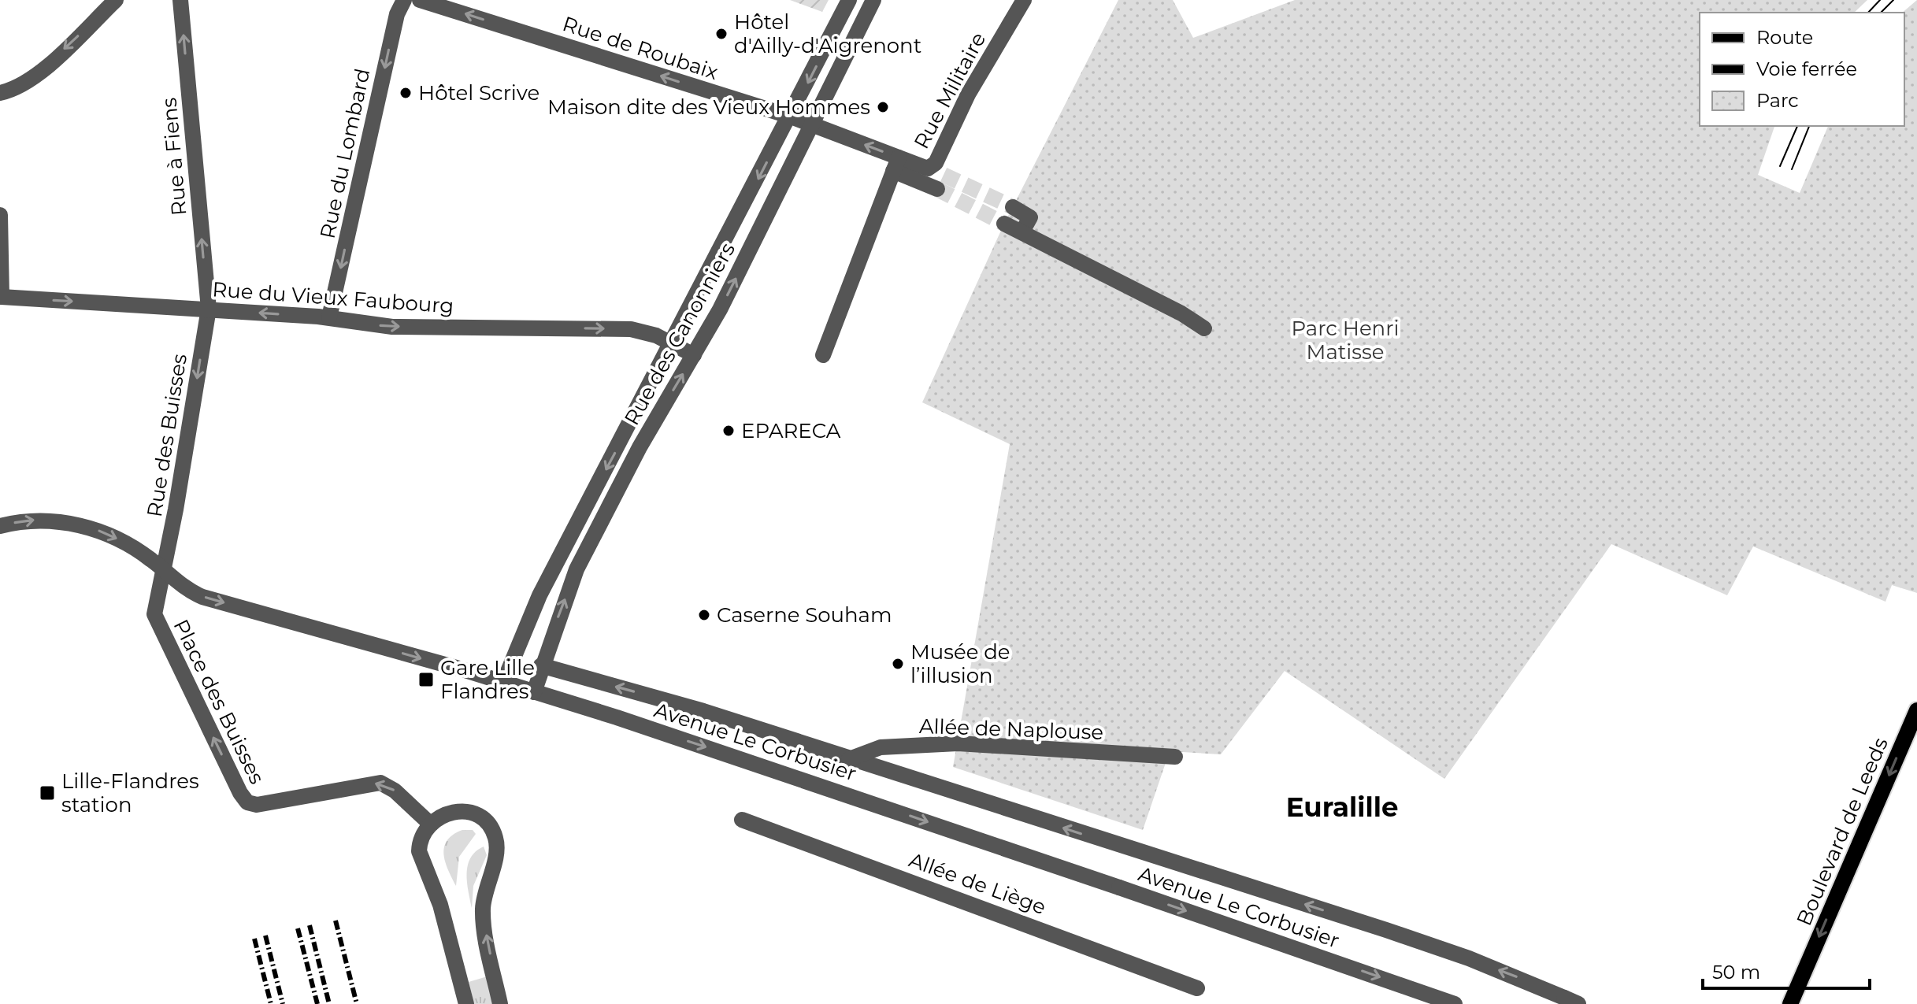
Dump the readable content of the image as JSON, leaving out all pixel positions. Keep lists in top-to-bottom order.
{
  "streets": {
    "main road": ["Boulevard de Leeds"],
    "street": [
      "Rue de Roubaix",
      "Rue Militaire",
      "Rue du Lombard",
      "Rue à Fiens",
      "Rue du Vieux Faubourg",
      "Rue des Canonniers",
      "Rue des Buisses",
      "Place des Buisses",
      "Allée de Naplouse",
      "Avenue Le Corbusier",
      "Allée de Liège"
    ]
  },
  "crossings": [
    ["Rue de Roubaix", "Rue des Canonniers"],
    ["Rue du Lombard", "Rue du Vieux Faubourg"],
    ["Rue à Fiens", "Rue du Vieux Faubourg"],
    ["Rue à Fiens", "Rue des Buisses"],
    ["Rue du Vieux Faubourg", "Rue des Canonniers"],
    ["Rue du Vieux Faubourg", "Rue des Buisses"],
    ["Rue des Canonniers", "Avenue Le Corbusier"],
    ["Rue des Buisses", "Place des Buisses"],
    ["Rue des Buisses", "Avenue Le Corbusier"],
    ["Place des Buisses", "Avenue Le Corbusier"],
    ["Allée de Naplouse", "Avenue Le Corbusier"]
  ],
  "one_way": [
    "Rue de Roubaix",
    "Rue du Lombard",
    "Rue à Fiens",
    "Rue des Buisses",
    "Place des Buisses",
    "Boulevard de Leeds"
  ],
  "districts": ["Euralille"],
  "parks": ["Parc Henri Matisse"],
  "places": {
    "other": [
      "Hôtel d'Ailly-d'Aigrenont",
      "Hôtel Scrive",
      "Maison dite des Vieux Hommes",
      "EPARECA",
      "Caserne Souham",
      "Musée de l’illusion"
    ],
    "transit": ["Gare Lille Flandres", "Lille-Flandres station"]
  },
  "legend": ["Route", "Voie ferrée", "Parc"],
  "scale_bar": "50 m"
}
